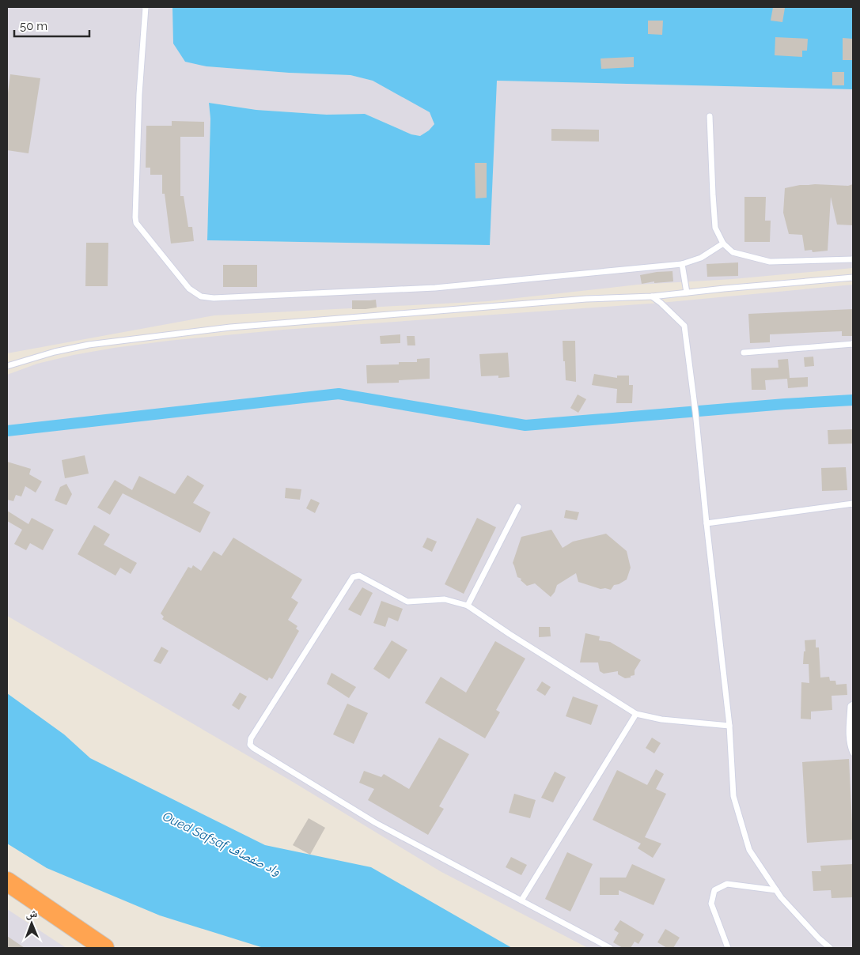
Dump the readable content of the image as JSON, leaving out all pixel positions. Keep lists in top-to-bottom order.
{
  "water": ["Oued Safsaf واد صفصاف"],
  "scale_bar": "50 m",
  "north": "top"
}
